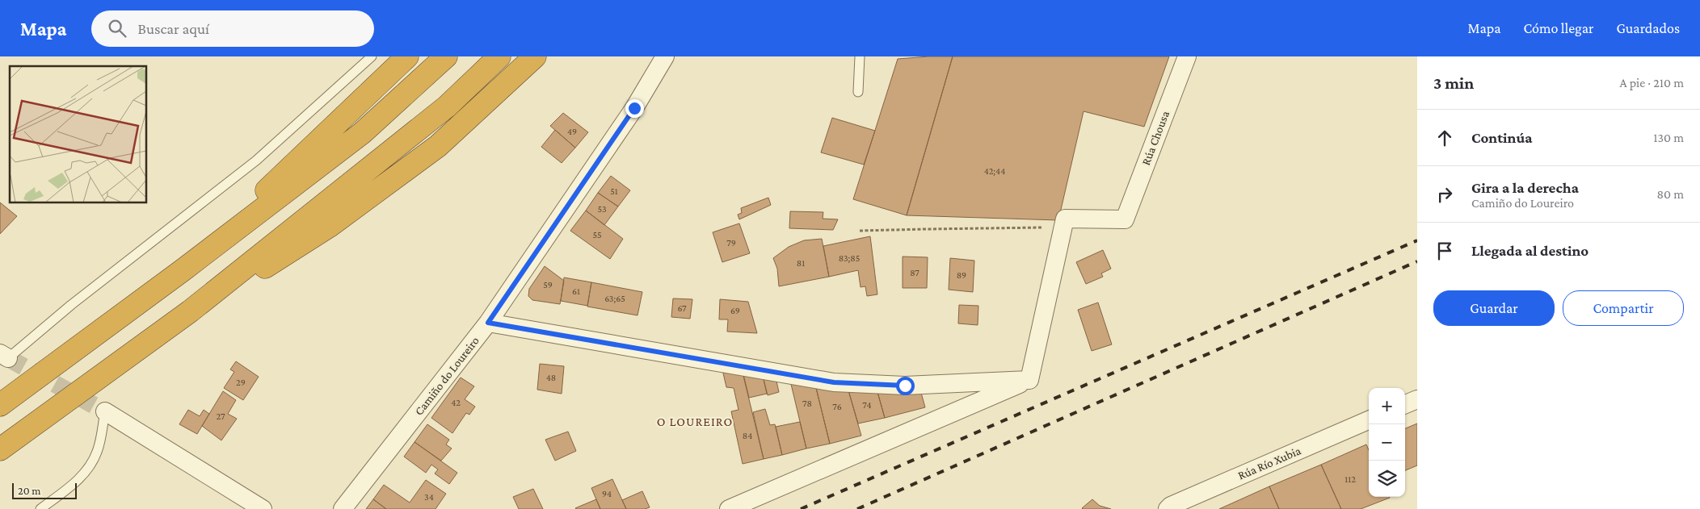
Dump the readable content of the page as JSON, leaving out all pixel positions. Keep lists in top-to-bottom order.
{
  "streets": {
    "street": ["Rúa Chousa", "Camiño do Loureiro", "Rúa Río Xubia"]
  },
  "districts": ["O LOUREIRO"],
  "house_numbers": [
    "49",
    "42;44",
    "51",
    "53",
    "55",
    "79",
    "83;85",
    "81",
    "87",
    "89",
    "59",
    "61",
    "63;65",
    "67",
    "69",
    "48",
    "29",
    "42",
    "78",
    "74",
    "76",
    "27",
    "84",
    "112",
    "94",
    "34"
  ],
  "scale_bar": "20 m",
  "page": {
    "header": "Mapa",
    "search": "Buscar aquí",
    "nav": ["Mapa", "Cómo llegar", "Guardados"],
    "heading": ["3 min", "A pie · 210 m"],
    "list": [
      ["Continúa", "130 m"],
      ["Gira a la derecha", "Camiño do Loureiro", "80 m"],
      "Llegada al destino"
    ],
    "buttons": ["Guardar", "Compartir"],
    "map_buttons": ["+", "−"],
    "scale": "20 m"
  }
}
